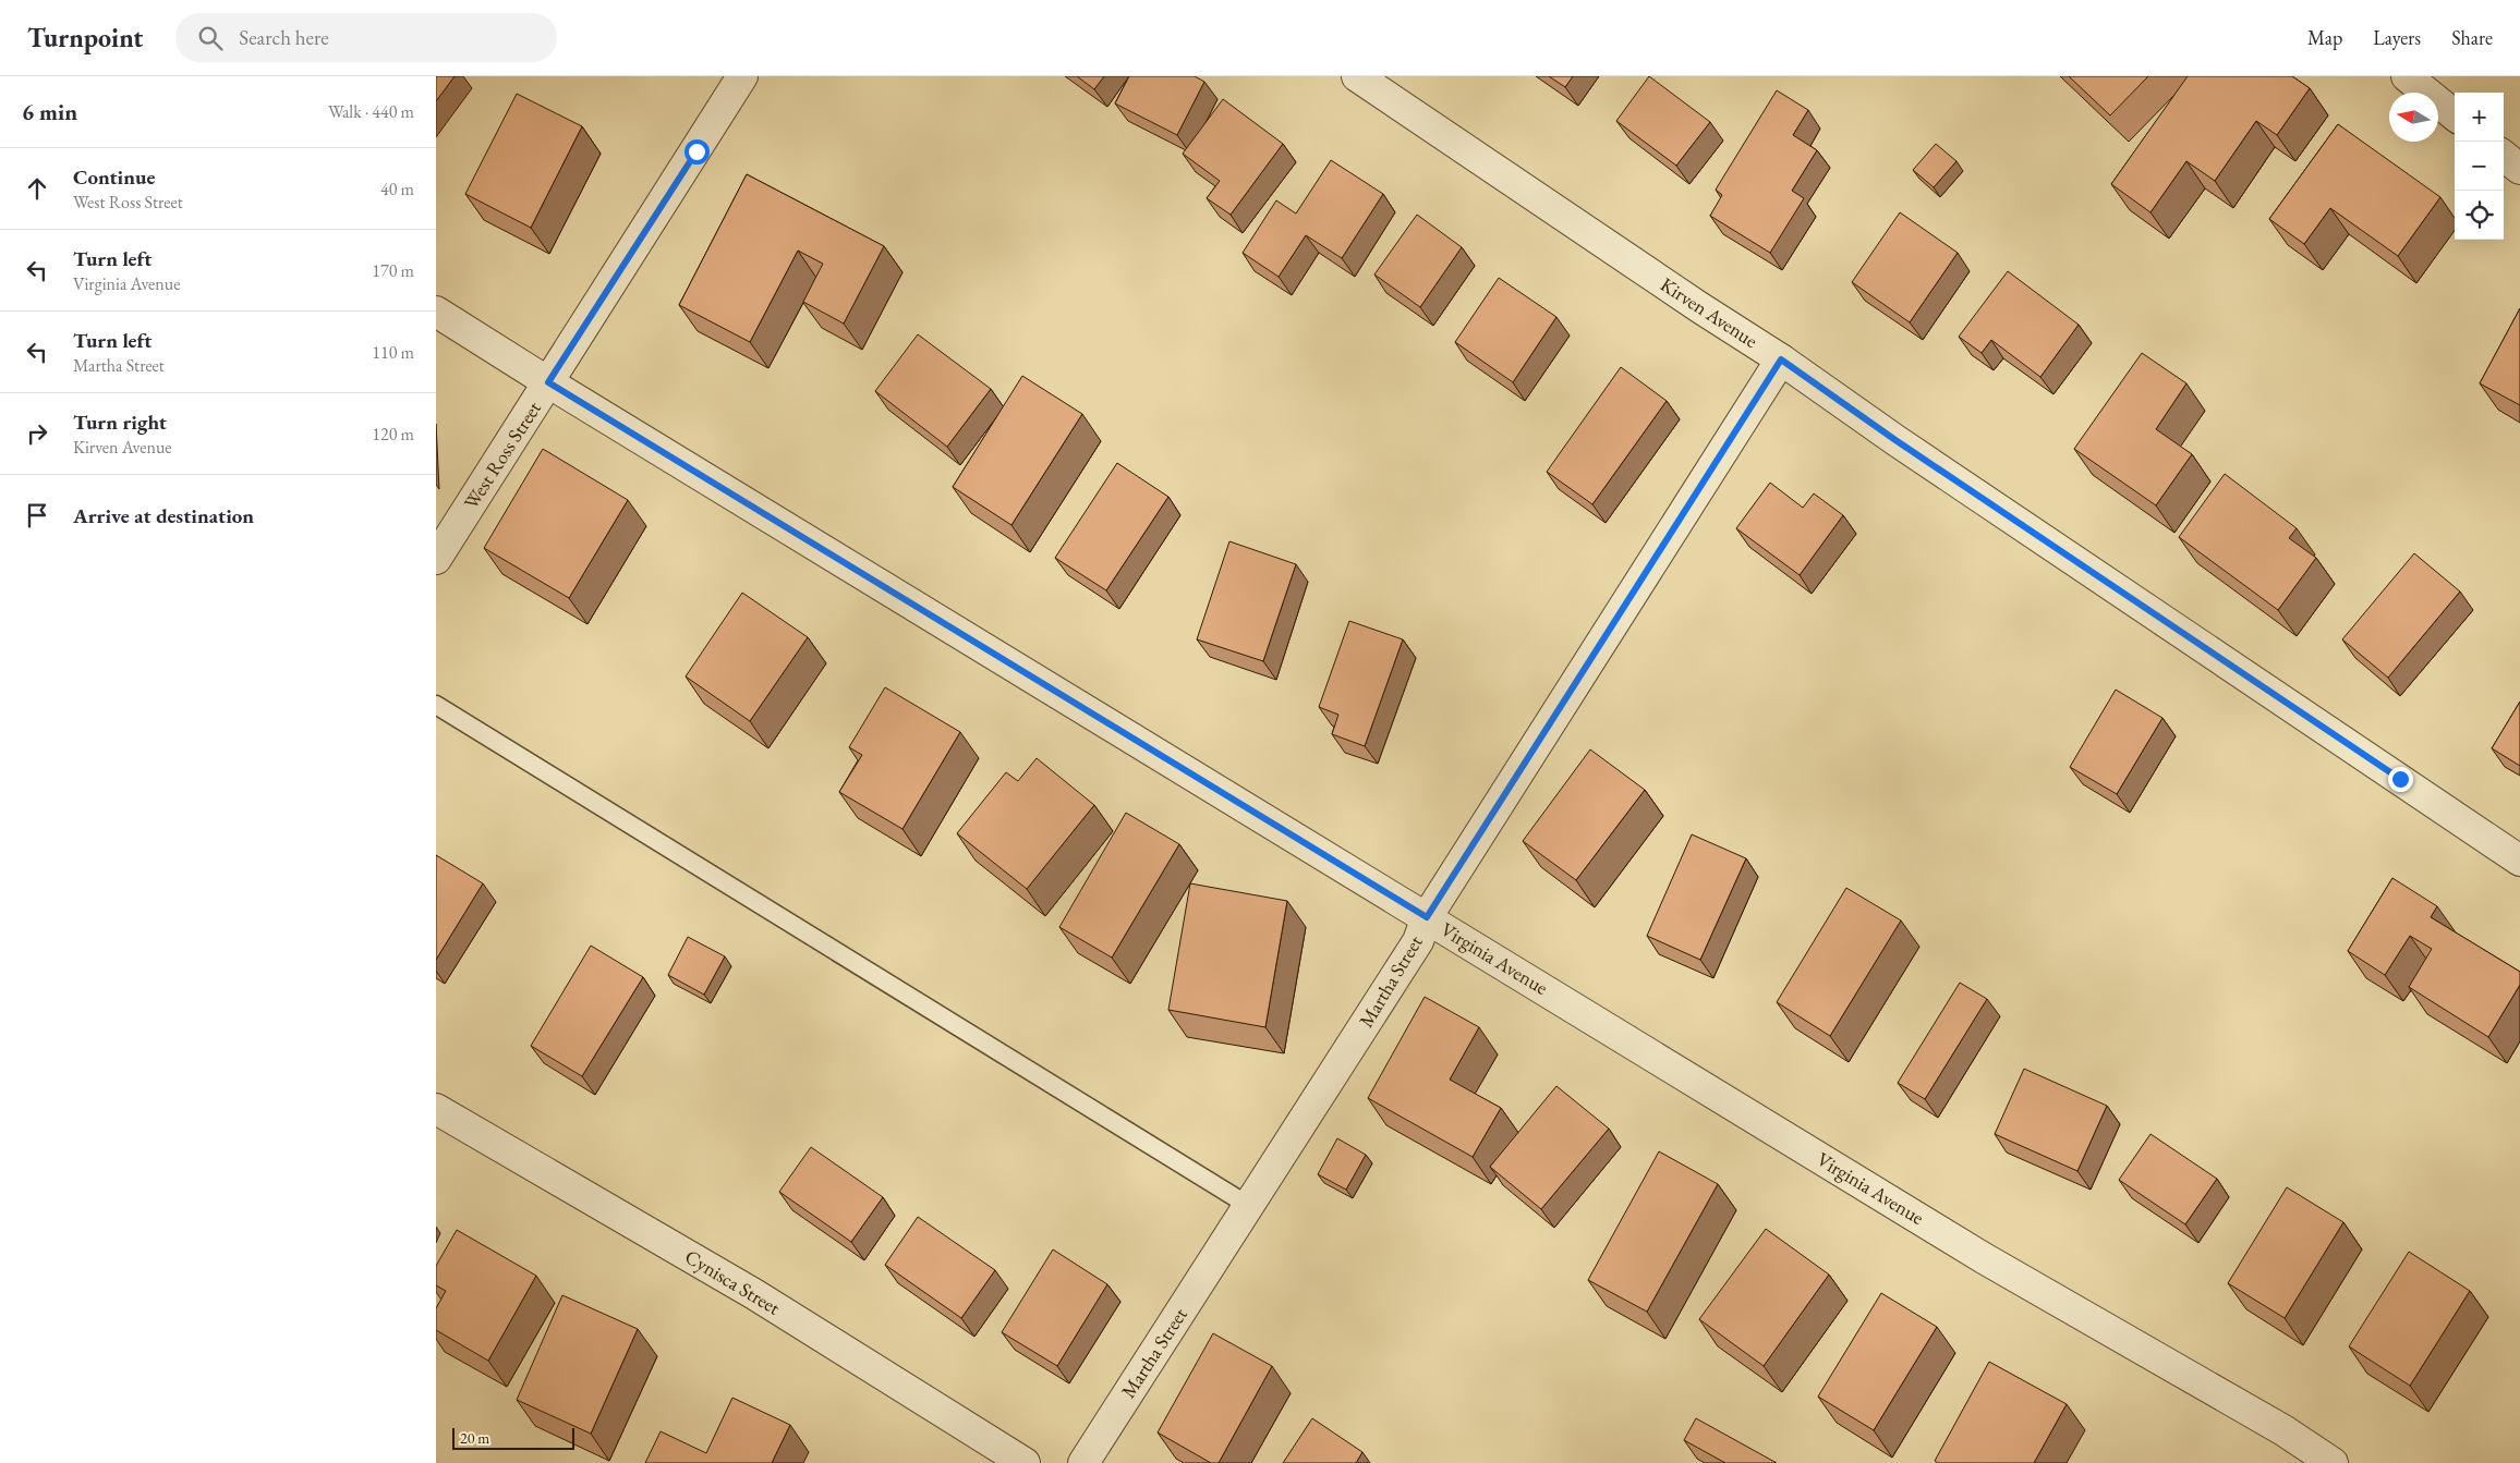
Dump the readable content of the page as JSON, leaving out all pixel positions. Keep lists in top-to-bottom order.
{
  "streets": {
    "street": [
      "Kirven Avenue",
      "West Ross Street",
      "Virginia Avenue",
      "Martha Street",
      "Cynisca Street"
    ]
  },
  "crossings": [
    ["Kirven Avenue", "Martha Street"],
    ["West Ross Street", "Virginia Avenue"],
    ["Virginia Avenue", "Martha Street"]
  ],
  "scale_bar": "20 m",
  "north": "left",
  "page": {
    "header": "Turnpoint",
    "search": "Search here",
    "nav": ["Map", "Layers", "Share"],
    "heading": ["6 min", "Walk · 440 m"],
    "map_buttons": ["+", "−"],
    "list": [
      ["Continue", "West Ross Street", "40 m"],
      ["Turn left", "Virginia Avenue", "170 m"],
      ["Turn left", "Martha Street", "110 m"],
      ["Turn right", "Kirven Avenue", "120 m"],
      "Arrive at destination"
    ],
    "scale": "20 m"
  }
}
